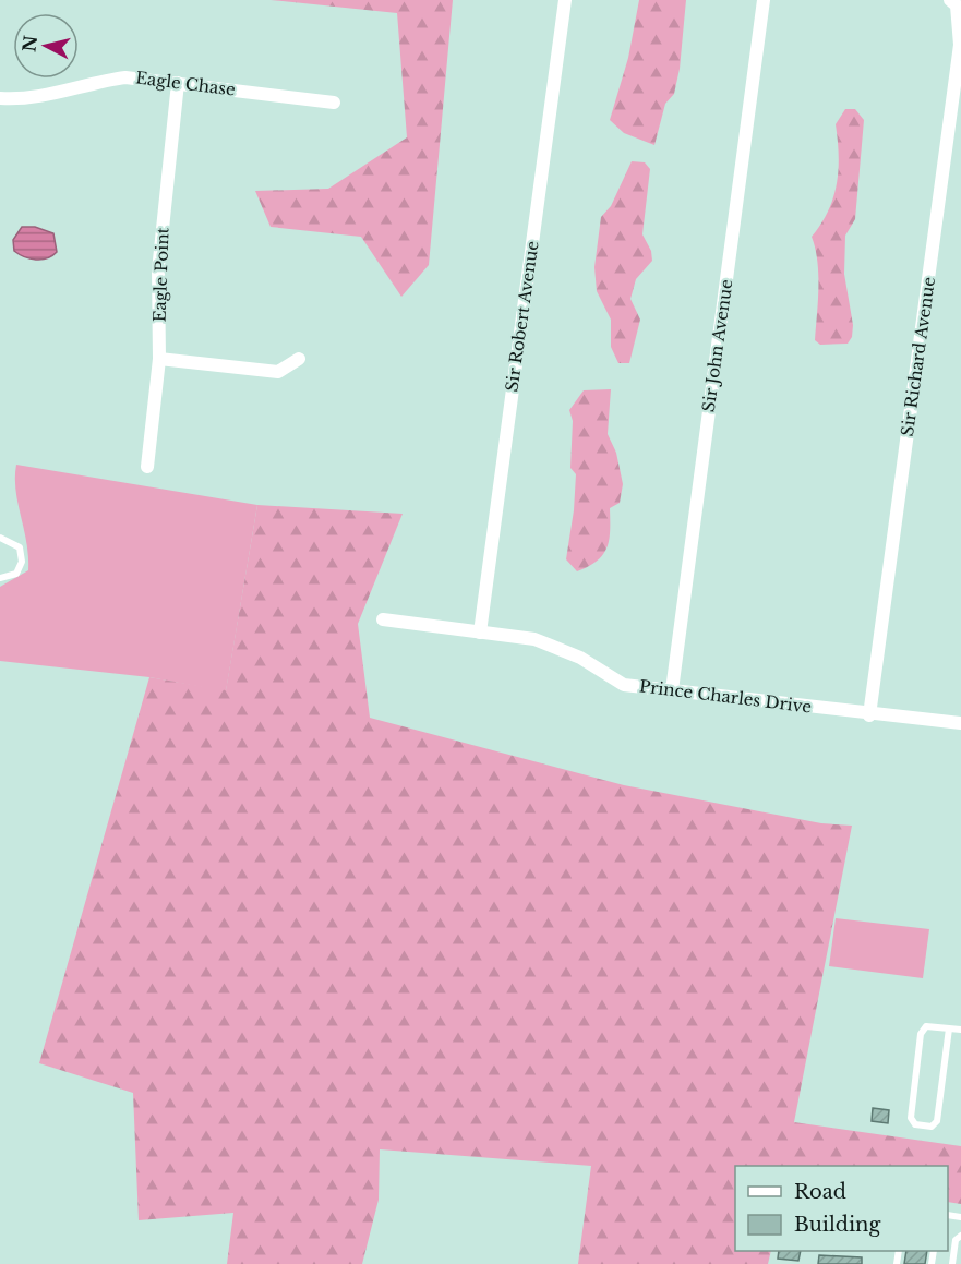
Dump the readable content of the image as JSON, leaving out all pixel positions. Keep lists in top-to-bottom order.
{
  "streets": {
    "street": [
      "Eagle Chase",
      "Eagle Point",
      "Sir Robert Avenue",
      "Sir John Avenue",
      "Sir Richard Avenue",
      "Prince Charles Drive"
    ]
  },
  "crossings": [
    ["Eagle Chase", "Eagle Point"],
    ["Sir Robert Avenue", "Prince Charles Drive"],
    ["Sir John Avenue", "Prince Charles Drive"],
    ["Sir Richard Avenue", "Prince Charles Drive"]
  ],
  "legend": ["Road", "Building"],
  "north": "left"
}
